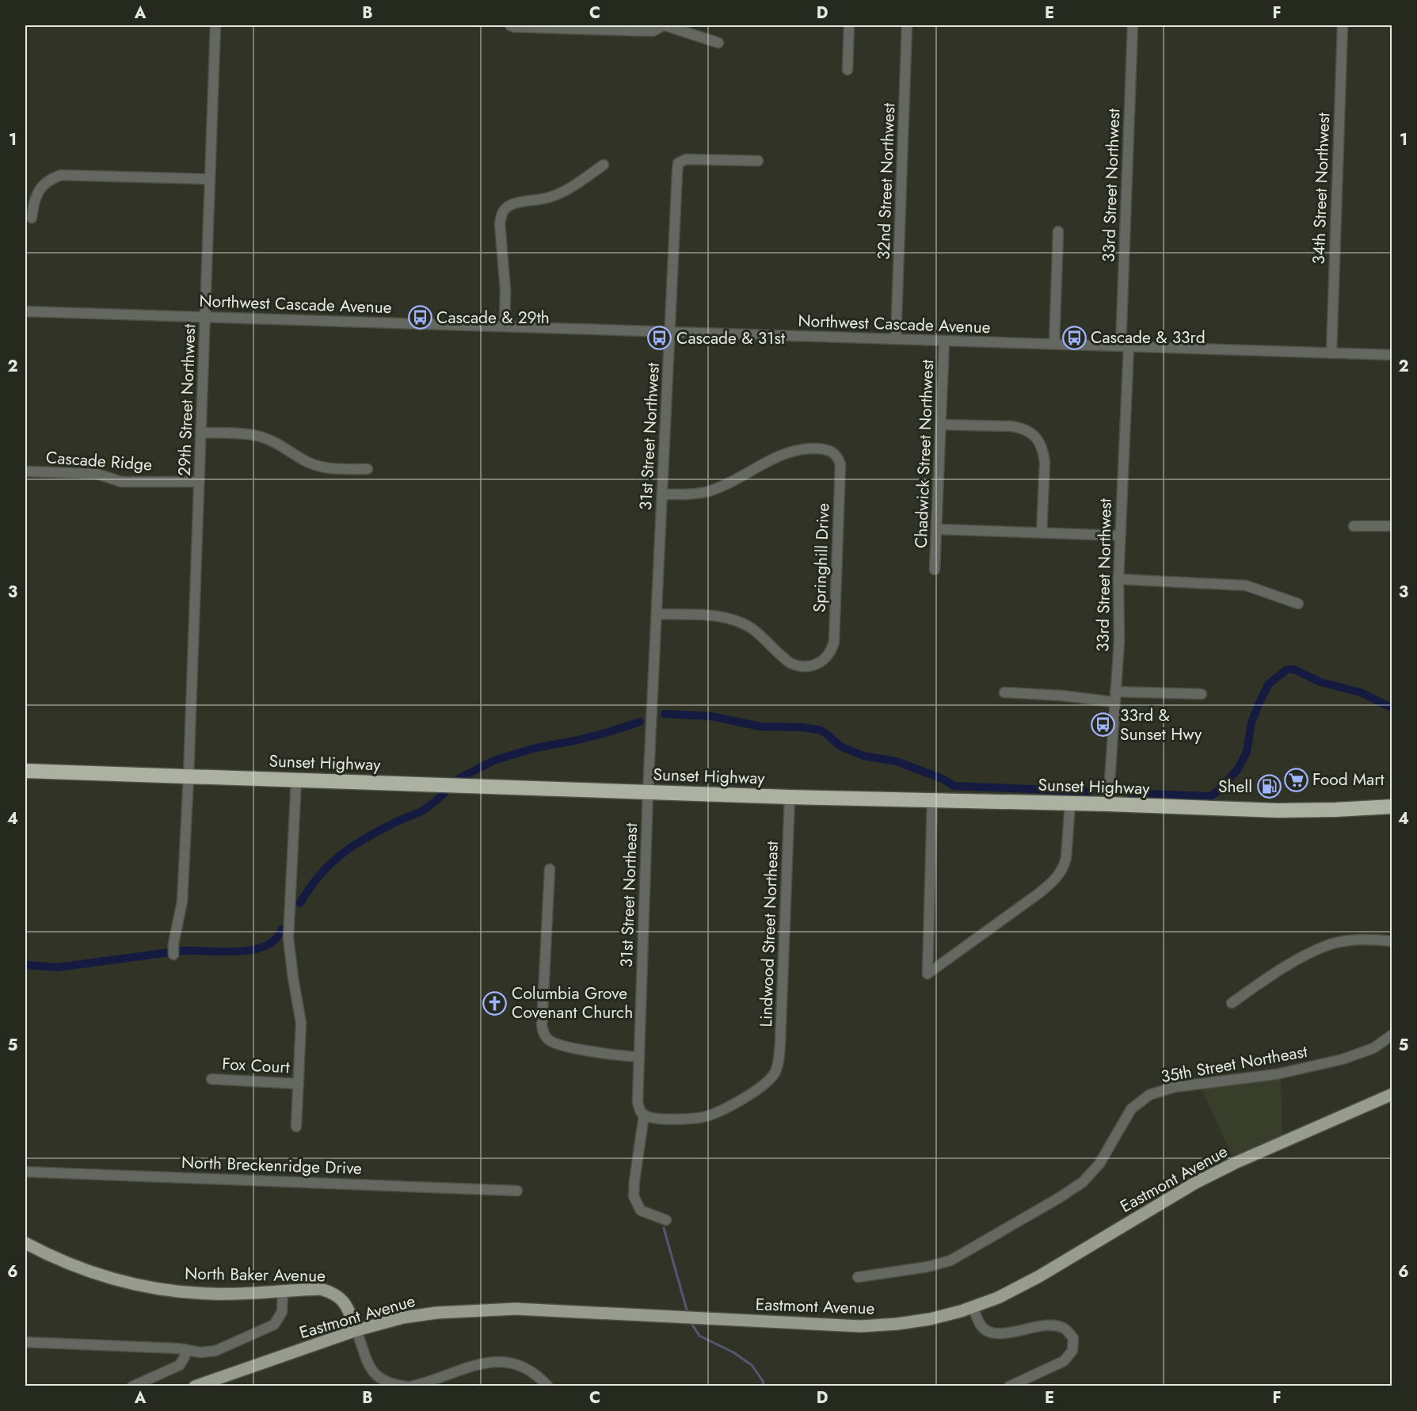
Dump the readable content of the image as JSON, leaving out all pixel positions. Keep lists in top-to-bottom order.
{
  "streets": {
    "highway": ["Sunset Highway"],
    "main road": ["Eastmont Avenue", "North Baker Avenue"],
    "street": [
      "32nd Street Northwest",
      "33rd Street Northwest",
      "34th Street Northwest",
      "Northwest Cascade Avenue",
      "29th Street Northwest",
      "31st Street Northwest",
      "Chadwick Street Northwest",
      "Cascade Ridge",
      "Springhill Drive",
      "31st Street Northeast",
      "Lindwood Street Northeast",
      "35th Street Northeast",
      "Fox Court",
      "North Breckenridge Drive"
    ]
  },
  "crossings": [
    ["32nd Street Northwest", "Northwest Cascade Avenue"],
    ["33rd Street Northwest", "Northwest Cascade Avenue"],
    ["33rd Street Northwest", "Sunset Highway"],
    ["34th Street Northwest", "Northwest Cascade Avenue"],
    ["Northwest Cascade Avenue", "29th Street Northwest"],
    ["Northwest Cascade Avenue", "31st Street Northwest"],
    ["Northwest Cascade Avenue", "Chadwick Street Northwest"],
    ["29th Street Northwest", "Cascade Ridge"],
    ["29th Street Northwest", "Sunset Highway"],
    ["31st Street Northwest", "Springhill Drive"],
    ["31st Street Northwest", "Sunset Highway"],
    ["31st Street Northwest", "31st Street Northeast"],
    ["Sunset Highway", "31st Street Northeast"],
    ["Sunset Highway", "Lindwood Street Northeast"],
    ["31st Street Northeast", "Lindwood Street Northeast"],
    ["Eastmont Avenue", "North Baker Avenue"]
  ],
  "places": {
    "bus stop": [
      "Cascade & 29th",
      "Cascade & 33rd",
      "Cascade & 31st",
      "33rd & Sunset Hwy"
    ],
    "supermarket": ["Food Mart"],
    "fuel station": ["Shell"],
    "church": ["Columbia Grove Covenant Church"]
  },
  "grid": {
    "columns": [
      "A",
      "B",
      "C",
      "D",
      "E",
      "F"
    ],
    "rows": [
      "1",
      "2",
      "3",
      "4",
      "5",
      "6"
    ]
  }
}
